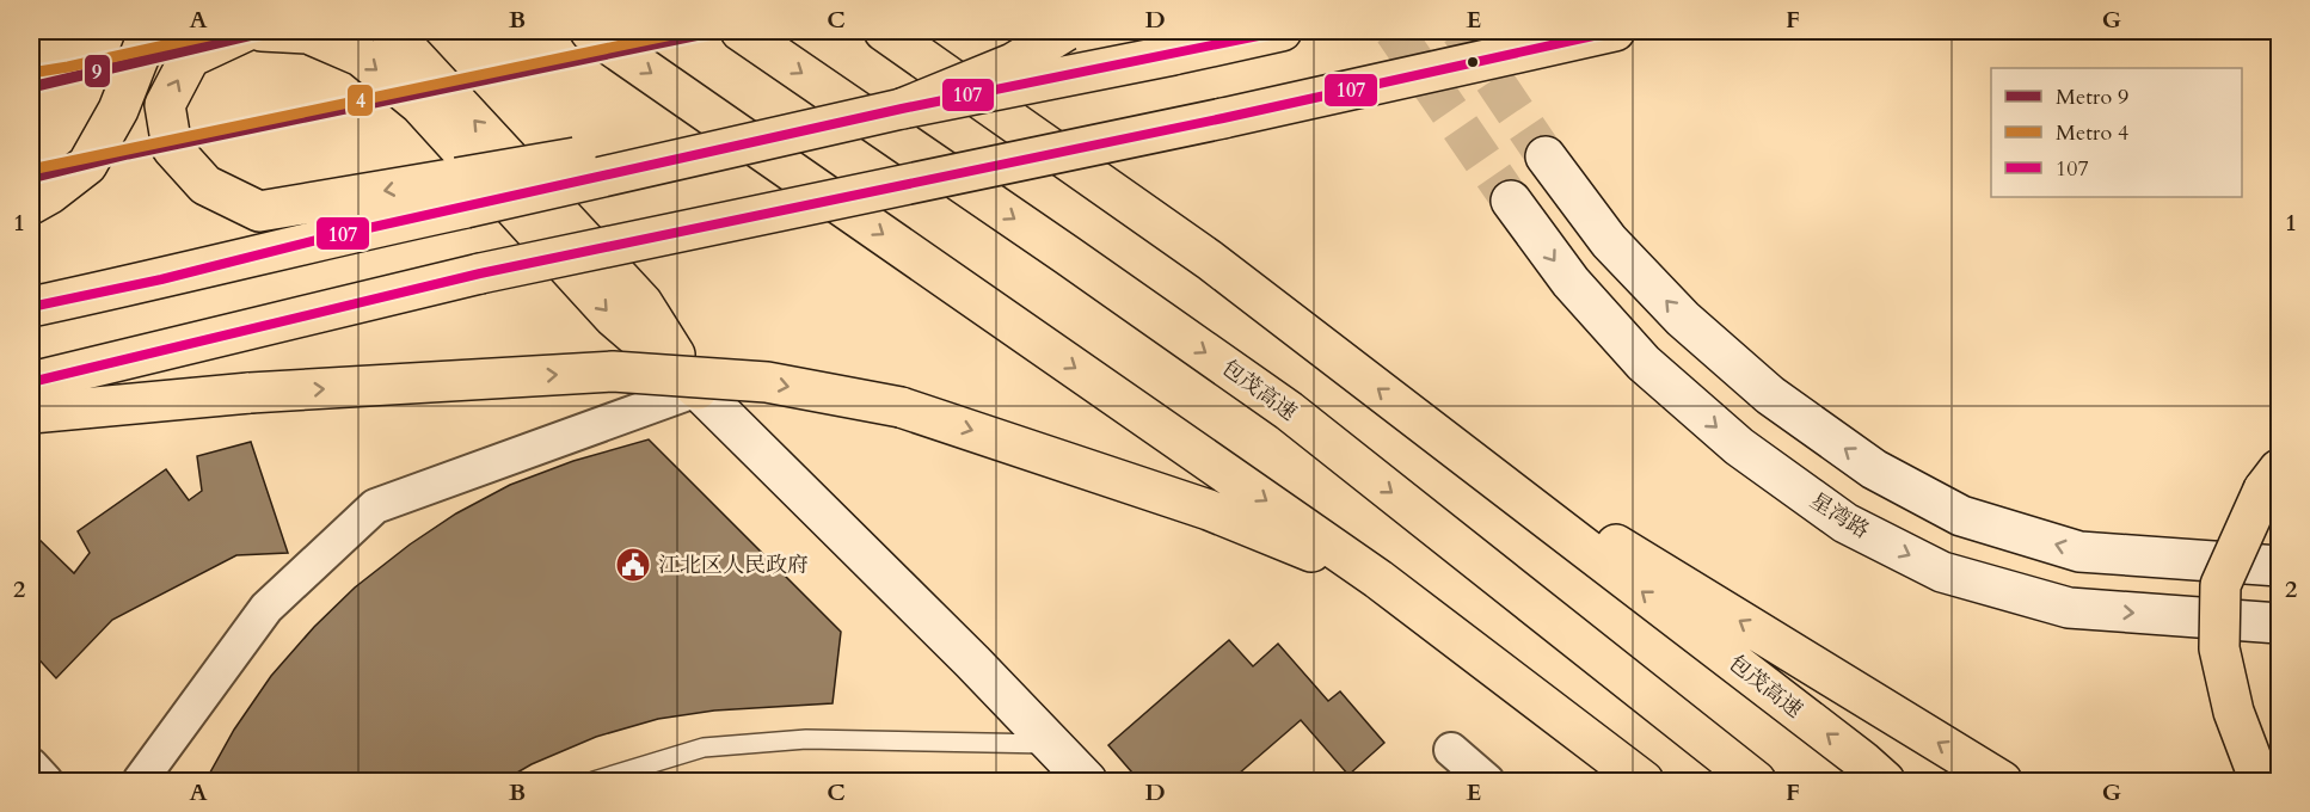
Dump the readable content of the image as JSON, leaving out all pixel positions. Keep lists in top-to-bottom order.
{
  "streets": {
    "main road": ["包茂高速"],
    "street": ["星湾路"]
  },
  "places": {
    "public building": ["江北区人民政府"]
  },
  "lines": ["metro line 9", "metro line 4", "transit line 107"],
  "legend": ["Metro 9", "Metro 4", "107"],
  "grid": {
    "columns": [
      "A",
      "B",
      "C",
      "D",
      "E",
      "F",
      "G"
    ],
    "rows": ["1", "2"]
  }
}
